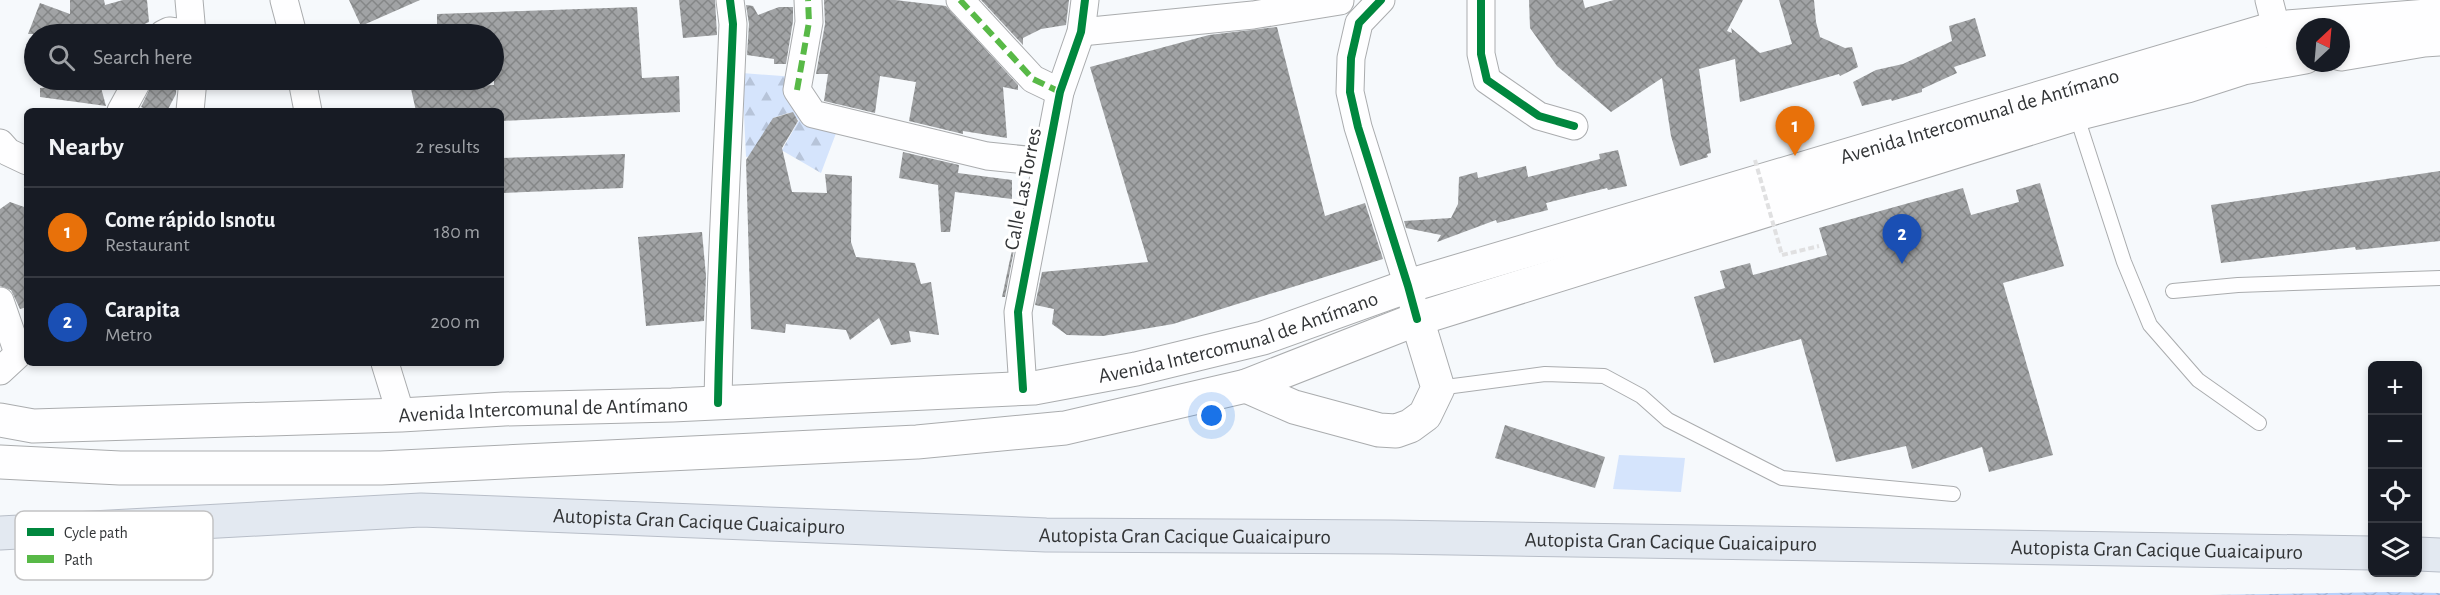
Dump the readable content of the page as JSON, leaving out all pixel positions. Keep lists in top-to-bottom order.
{
  "streets": {
    "highway": ["Autopista Gran Cacique Guaicaipuro"],
    "main road": ["Avenida Intercomunal de Antímano"],
    "street": ["Calle Las Torres"]
  },
  "crossings": [
    ["Avenida Intercomunal de Antímano", "Calle Las Torres"]
  ],
  "legend": ["Cycle path", "Path"],
  "north": "top right",
  "page": {
    "search": "Search here",
    "pins": ["1", "2"],
    "heading": ["Nearby", "2 results"],
    "list": [
      {
        "mark": "1",
        "name": "Come rápido Isnotu",
        "note": "Restaurant",
        "value": "180 m"
      },
      {
        "mark": "2",
        "name": "Carapita",
        "note": "Metro",
        "value": "200 m"
      }
    ],
    "map_buttons": ["+", "−"]
  }
}
